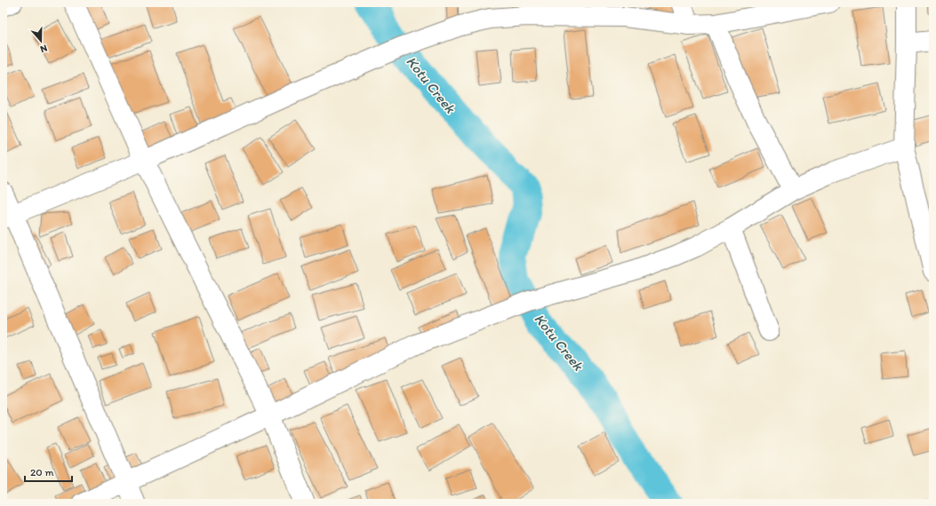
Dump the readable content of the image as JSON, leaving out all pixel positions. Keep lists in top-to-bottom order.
{
  "water": ["Kotu Creek"],
  "scale_bar": "20 m",
  "north": "bottom"
}
